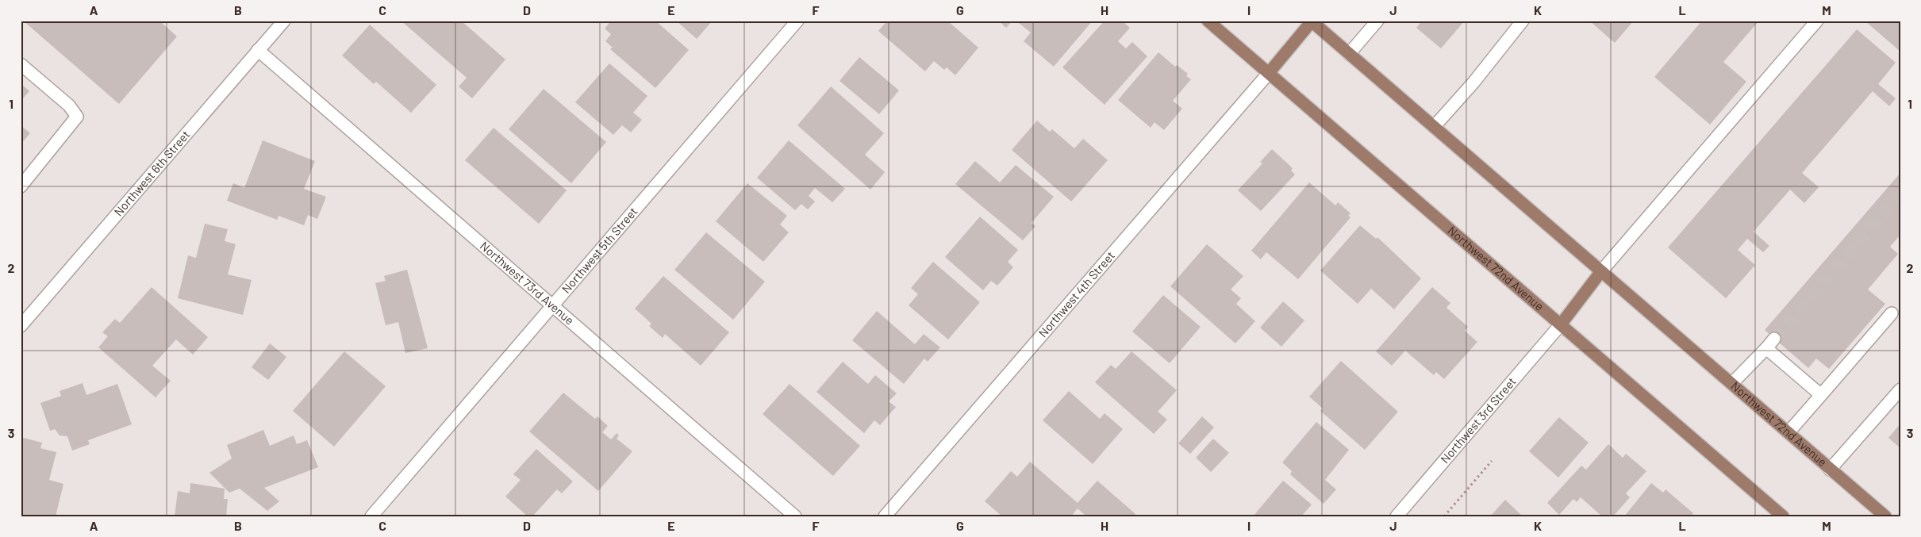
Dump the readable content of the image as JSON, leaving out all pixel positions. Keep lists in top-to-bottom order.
{
  "streets": {
    "main road": ["Northwest 72nd Avenue"],
    "street": [
      "Northwest 6th Street",
      "Northwest 5th Street",
      "Northwest 73rd Avenue",
      "Northwest 4th Street",
      "Northwest 3rd Street"
    ]
  },
  "crossings": [
    ["Northwest 6th Street", "Northwest 73rd Avenue"],
    ["Northwest 5th Street", "Northwest 73rd Avenue"],
    ["Northwest 72nd Avenue", "Northwest 4th Street"],
    ["Northwest 72nd Avenue", "Northwest 3rd Street"]
  ],
  "grid": {
    "columns": [
      "A",
      "B",
      "C",
      "D",
      "E",
      "F",
      "G",
      "H",
      "I",
      "J",
      "K",
      "L",
      "M"
    ],
    "rows": ["1", "2", "3"]
  }
}
